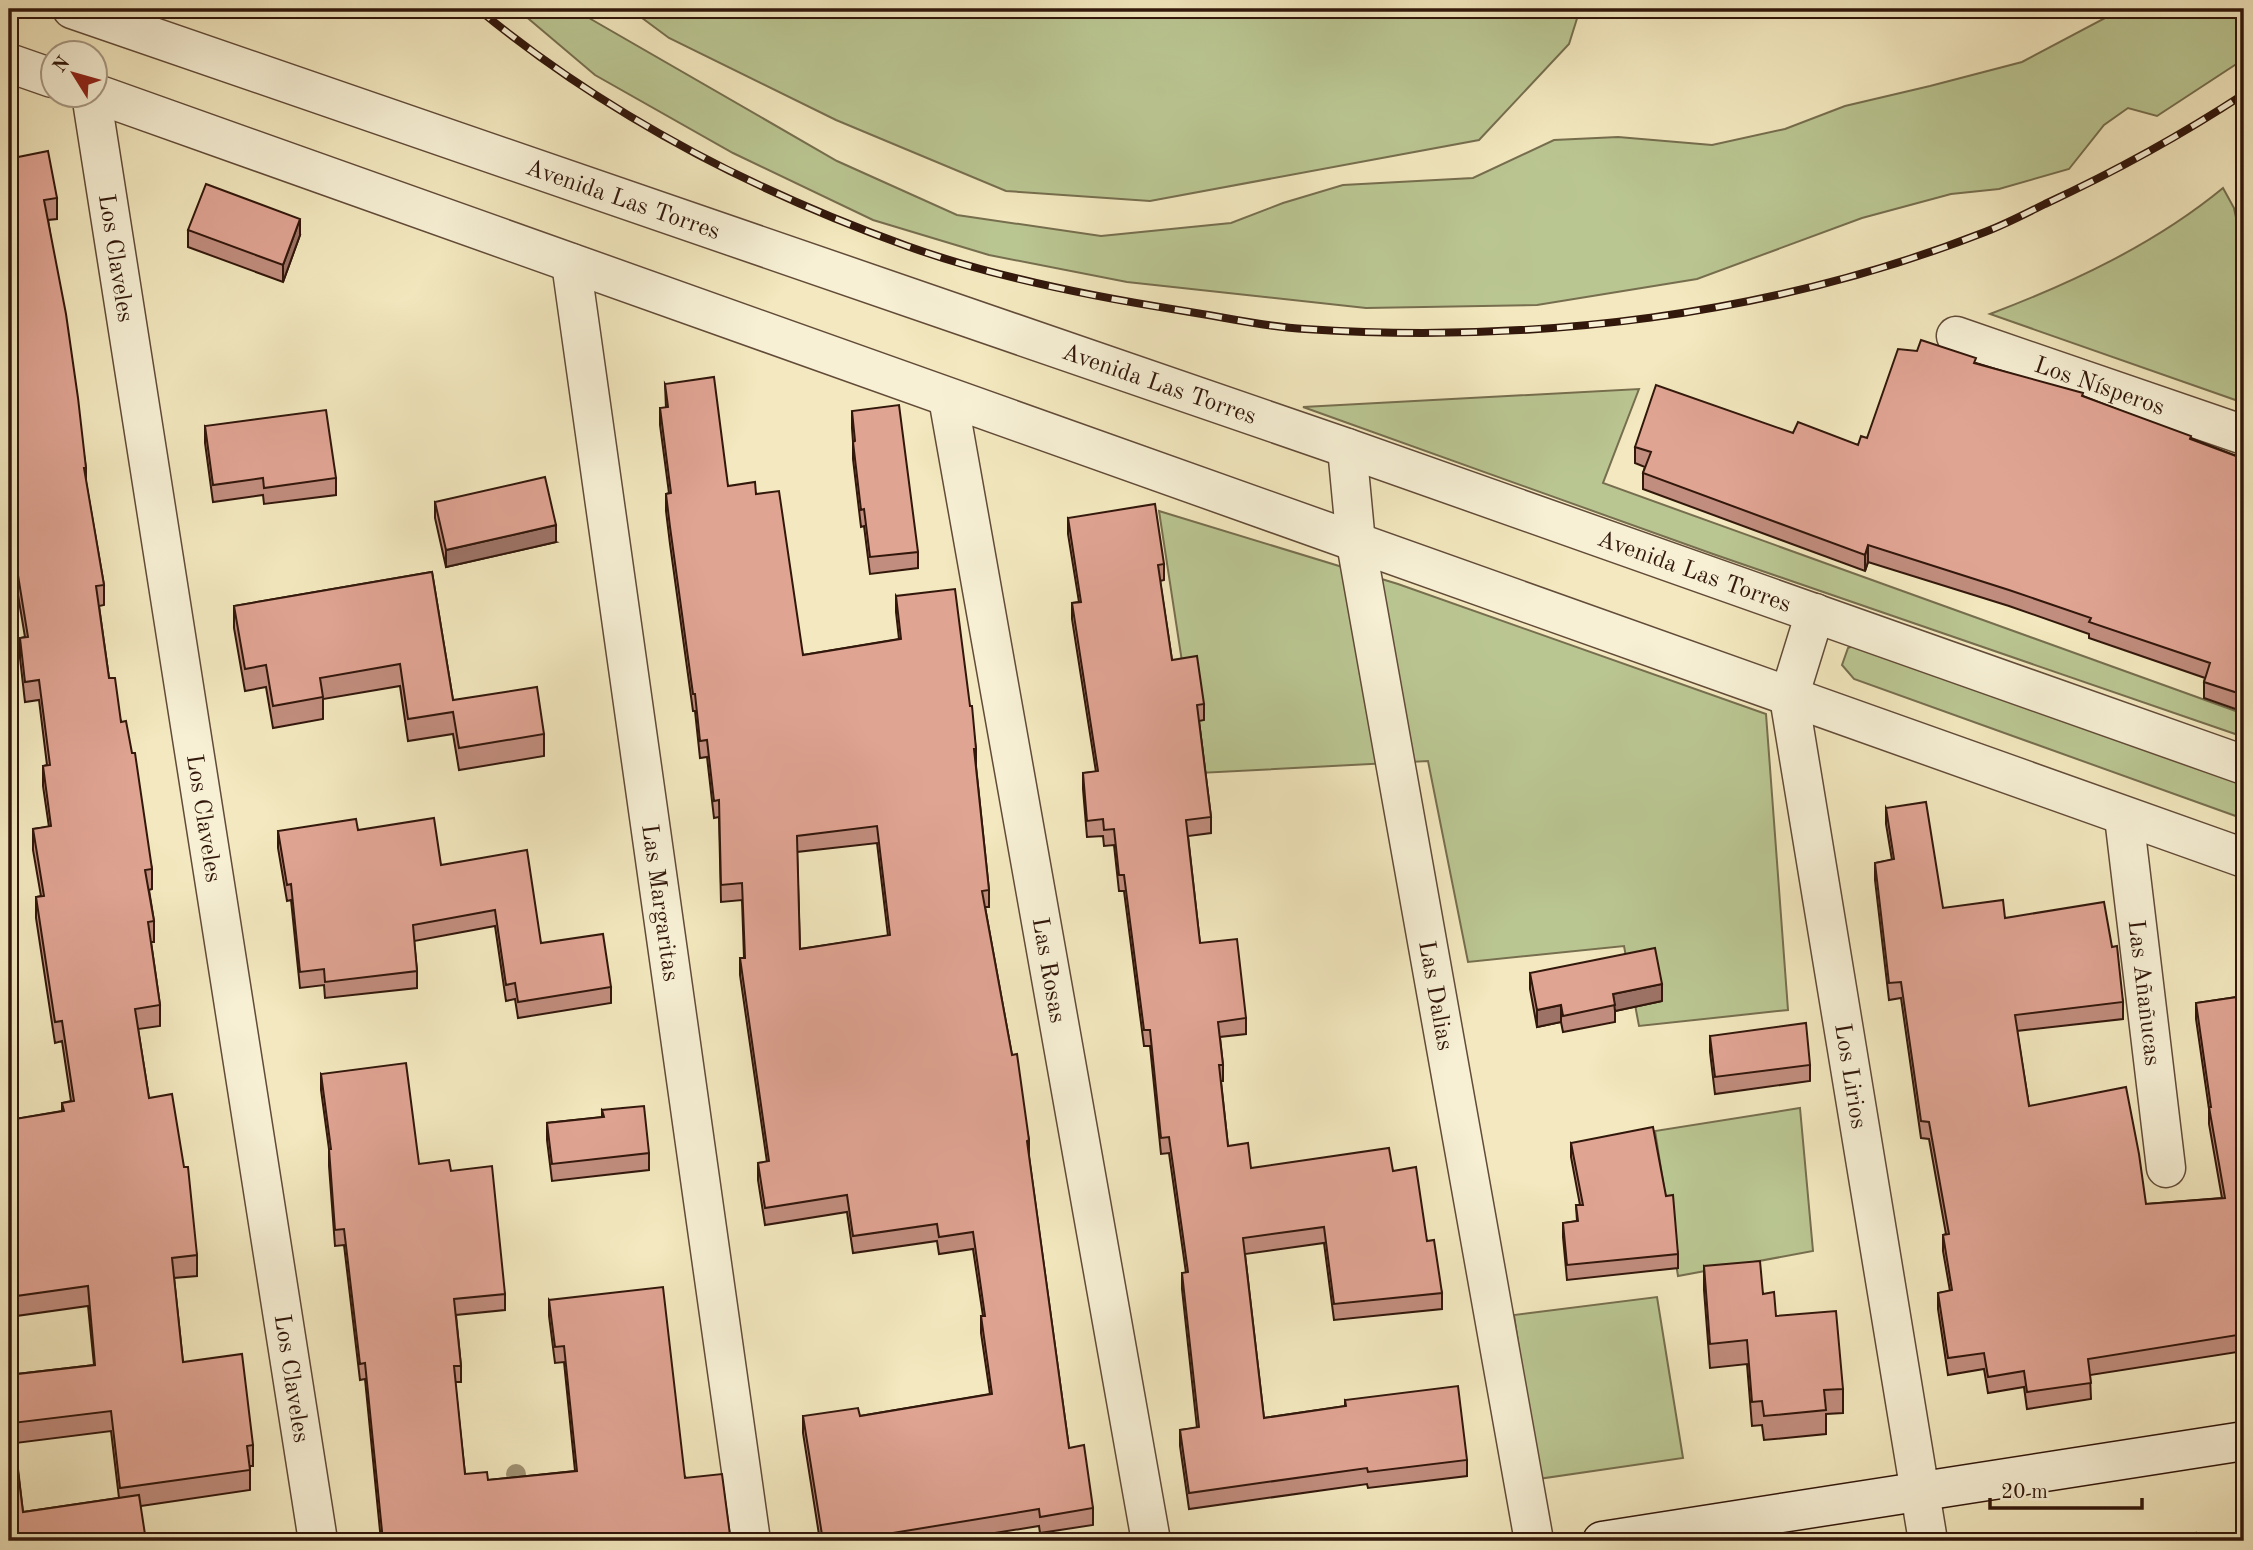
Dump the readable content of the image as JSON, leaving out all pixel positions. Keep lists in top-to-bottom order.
{
  "streets": {
    "street": [
      "Avenida Las Torres",
      "Los Claveles",
      "Los Nísperos",
      "Las Margaritas",
      "Las Rosas",
      "Las Añañucas",
      "Las Dalias",
      "Los Lirios"
    ]
  },
  "crossings": [
    ["Avenida Las Torres", "Las Dalias"],
    ["Avenida Las Torres", "Los Lirios"]
  ],
  "scale_bar": "20 m",
  "north": "top left"
}
